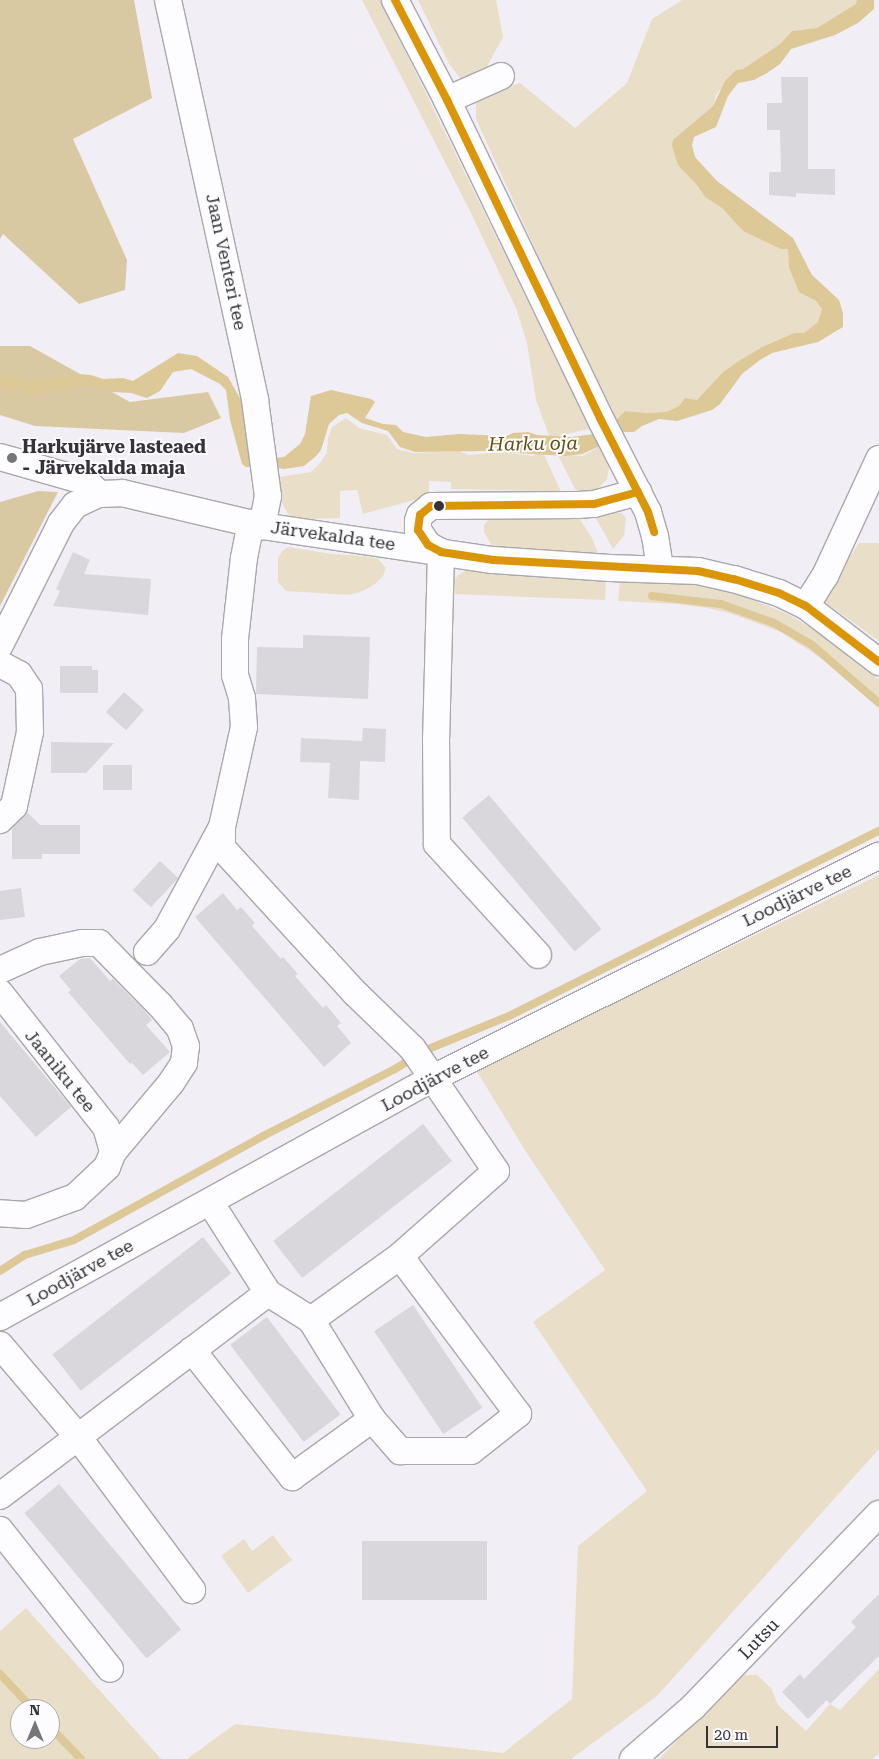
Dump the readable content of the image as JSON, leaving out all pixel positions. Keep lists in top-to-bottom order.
{
  "streets": {
    "street": [
      "Jaan Venteri tee",
      "Järvekalda tee",
      "Loodjärve tee",
      "Jaaniku tee",
      "Lutsu"
    ]
  },
  "crossings": [
    ["Jaan Venteri tee", "Järvekalda tee"]
  ],
  "water": ["Harku oja"],
  "places": ["Harkujärve lasteaed - Järvekalda maja"],
  "scale_bar": "20 m",
  "north": "top"
}
